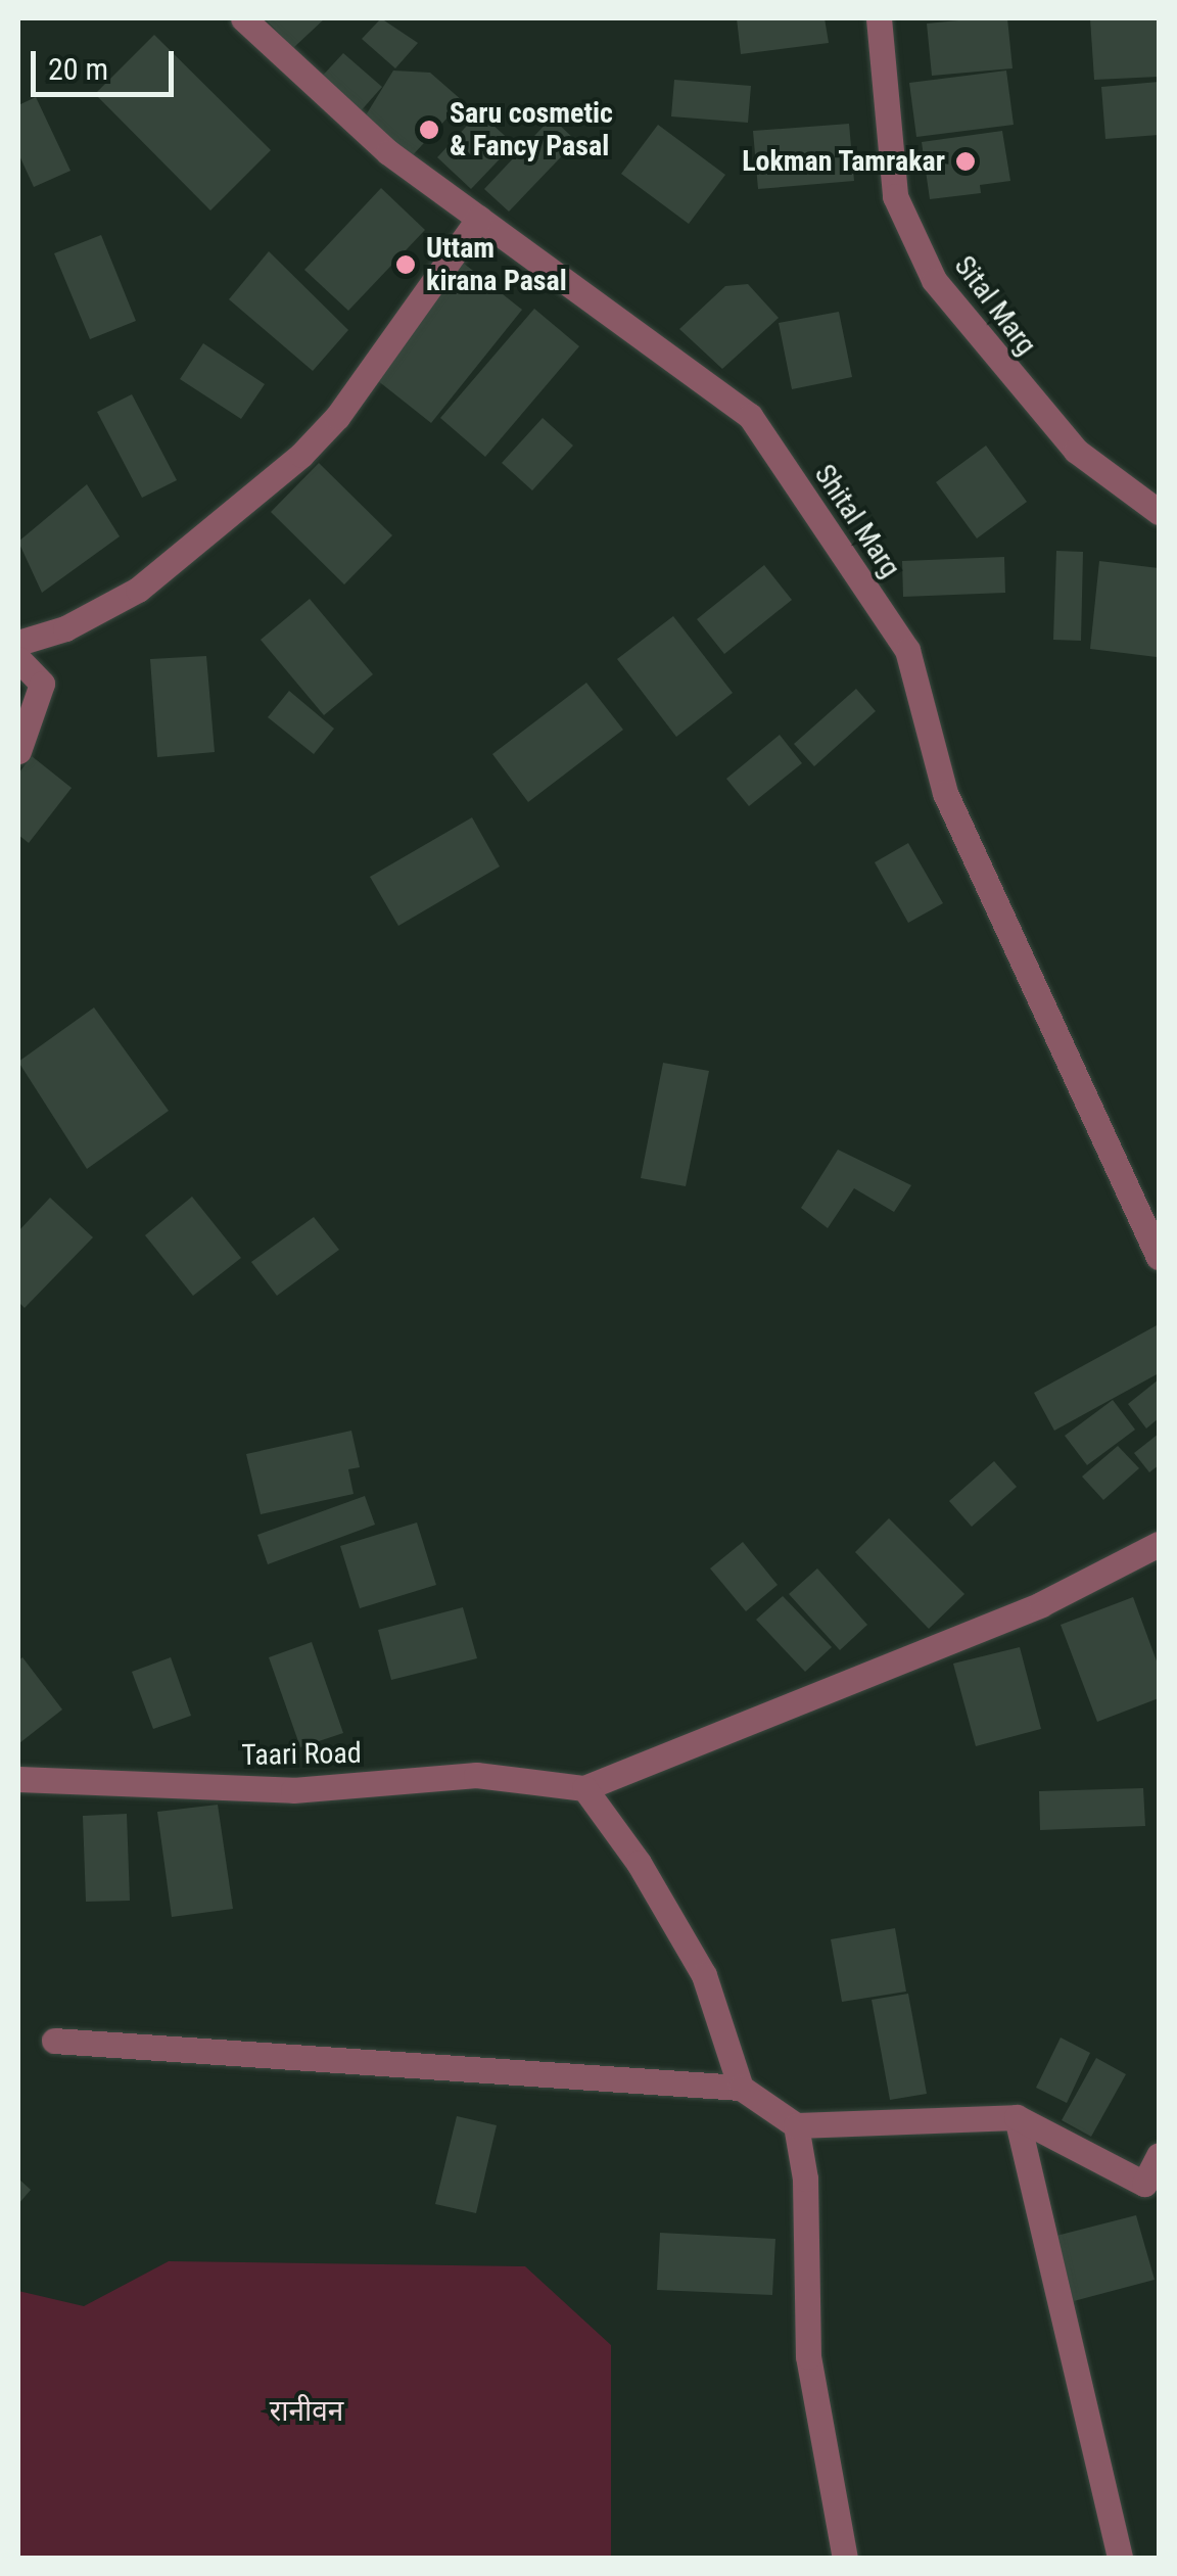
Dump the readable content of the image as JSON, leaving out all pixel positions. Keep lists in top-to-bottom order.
{
  "streets": {
    "street": ["Sital Marg", "Shital Marg", "Taari Road"]
  },
  "parks": ["रानीवन"],
  "places": ["Saru cosmetic & Fancy Pasal", "Lokman Tamrakar", "Uttam kirana Pasal"],
  "scale_bar": "20 m"
}
